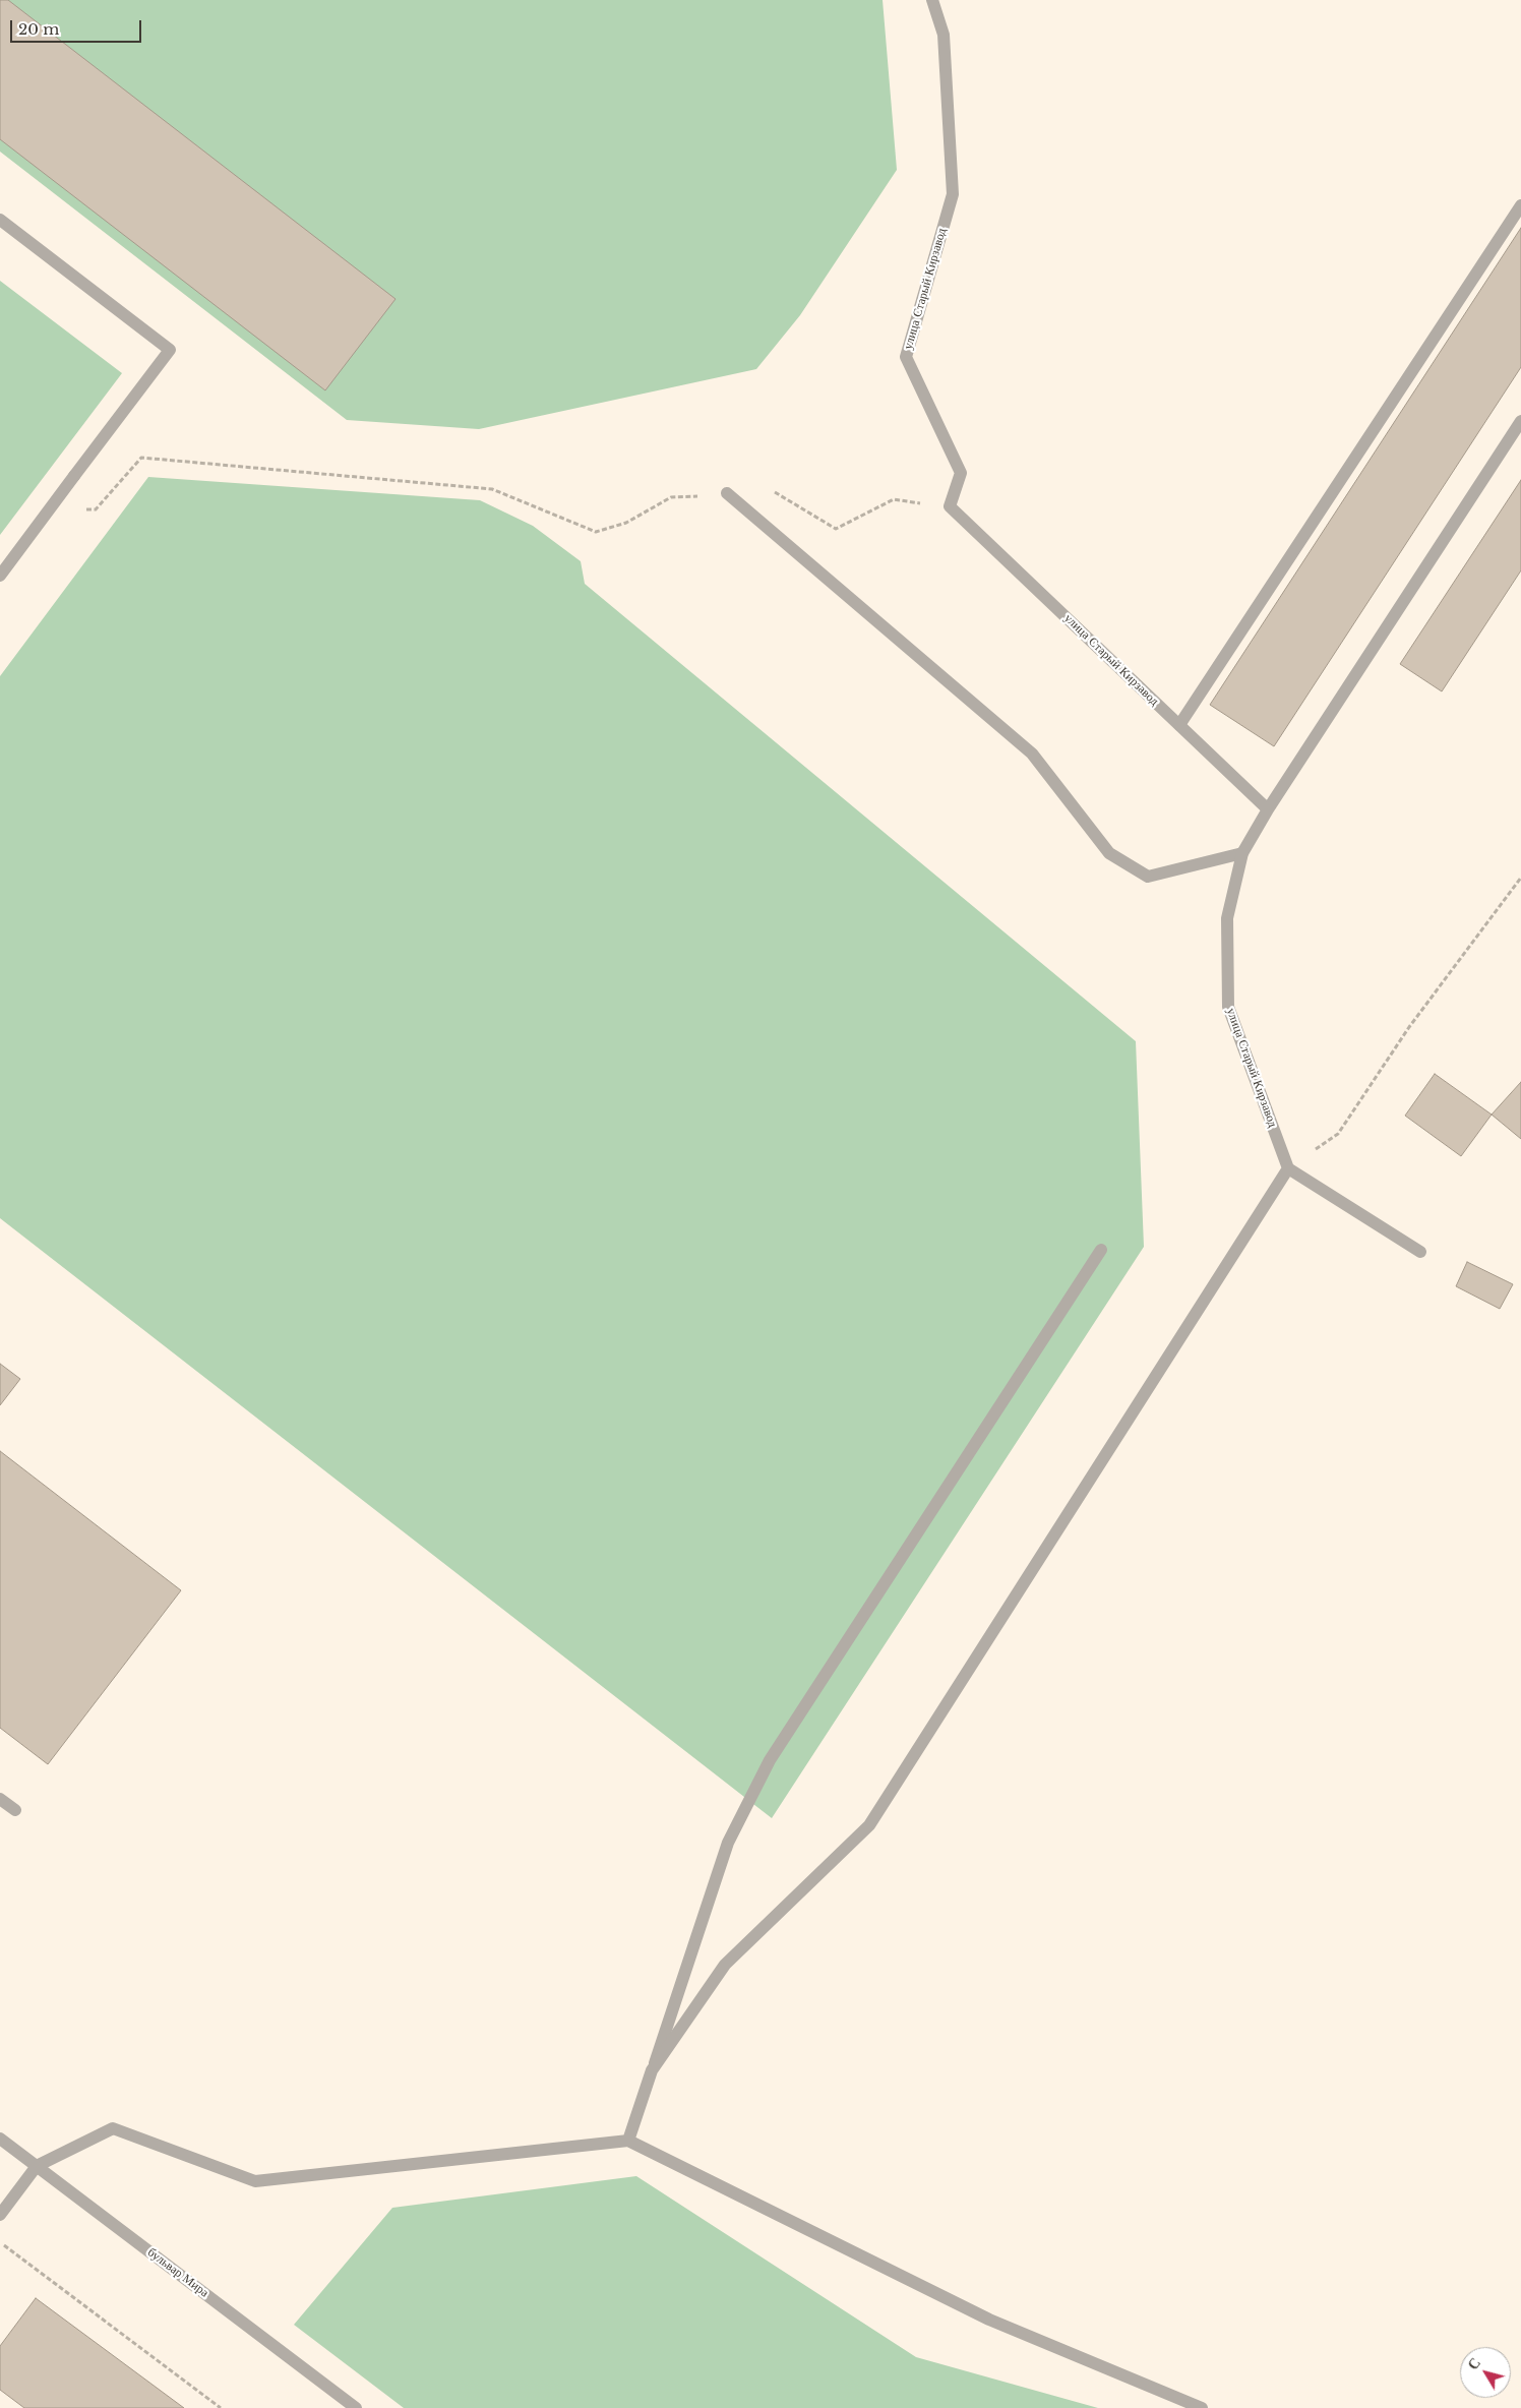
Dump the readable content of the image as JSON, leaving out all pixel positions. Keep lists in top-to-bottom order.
{
  "streets": {
    "street": ["улица Старый Кирзавод", "бульвар Мира"]
  },
  "scale_bar": "20 m",
  "north": "top left"
}
